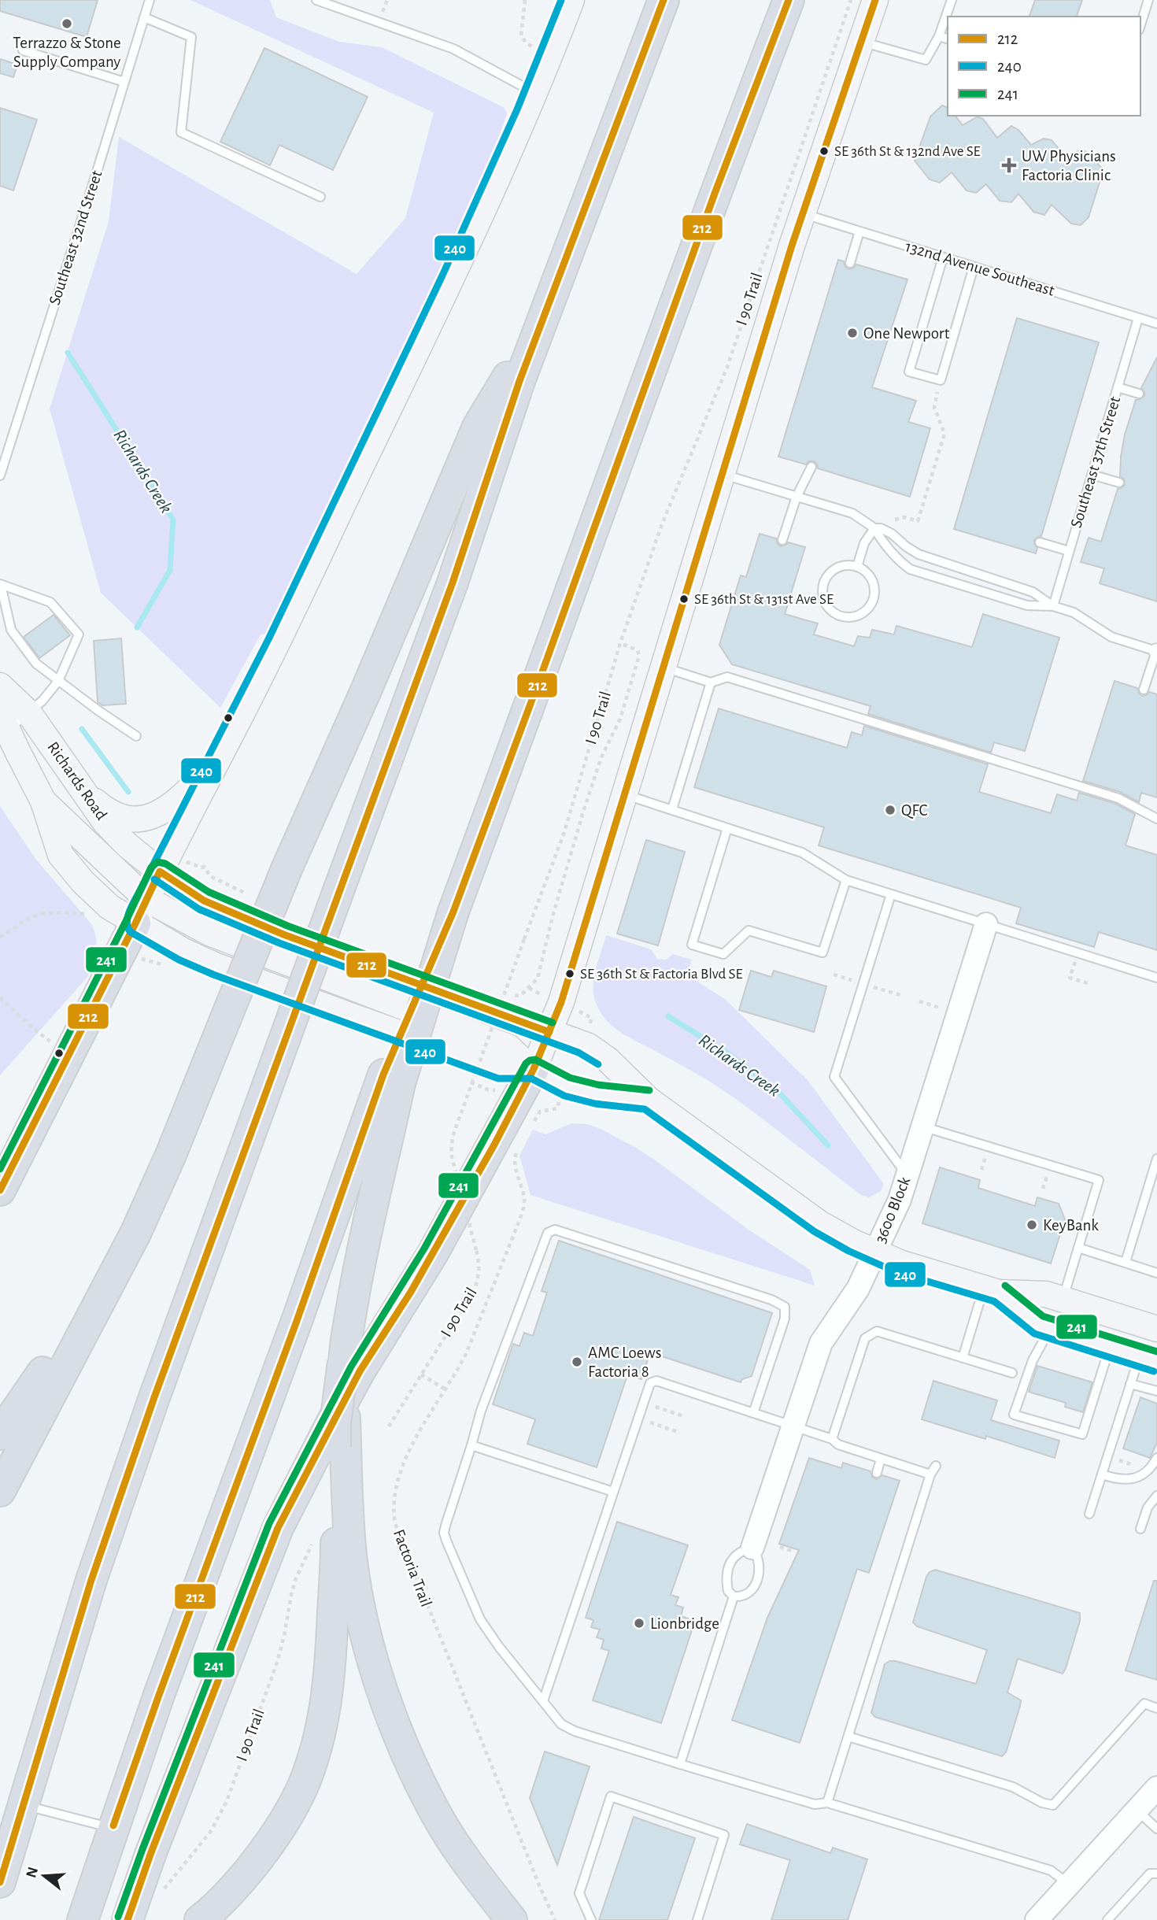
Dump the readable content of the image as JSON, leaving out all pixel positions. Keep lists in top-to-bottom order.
{
  "streets": {
    "main road": ["Richards Road"],
    "street": ["3600 Block"],
    "lane": ["Southeast 32nd Street", "132nd Avenue Southeast", "Southeast 37th Street"],
    "path": ["I 90 Trail", "Factoria Trail"]
  },
  "crossings": [
    ["132nd Avenue Southeast", "Southeast 37th Street"],
    ["Richards Road", "3600 Block"]
  ],
  "water": ["Richards Creek"],
  "places": {
    "other": [
      "Terrazzo & Stone Supply Company",
      "SE 36th St & 132nd Ave SE",
      "One Newport",
      "SE 36th St & 131st Ave SE",
      "QFC",
      "SE 36th St & Factoria Blvd SE",
      "KeyBank",
      "AMC Loews Factoria 8",
      "Lionbridge"
    ],
    "health": ["UW Physicians Factoria Clinic"]
  },
  "lines": ["transit line 212", "transit line 240", "transit line 241"],
  "legend": ["212", "240", "241"],
  "north": "left"
}
